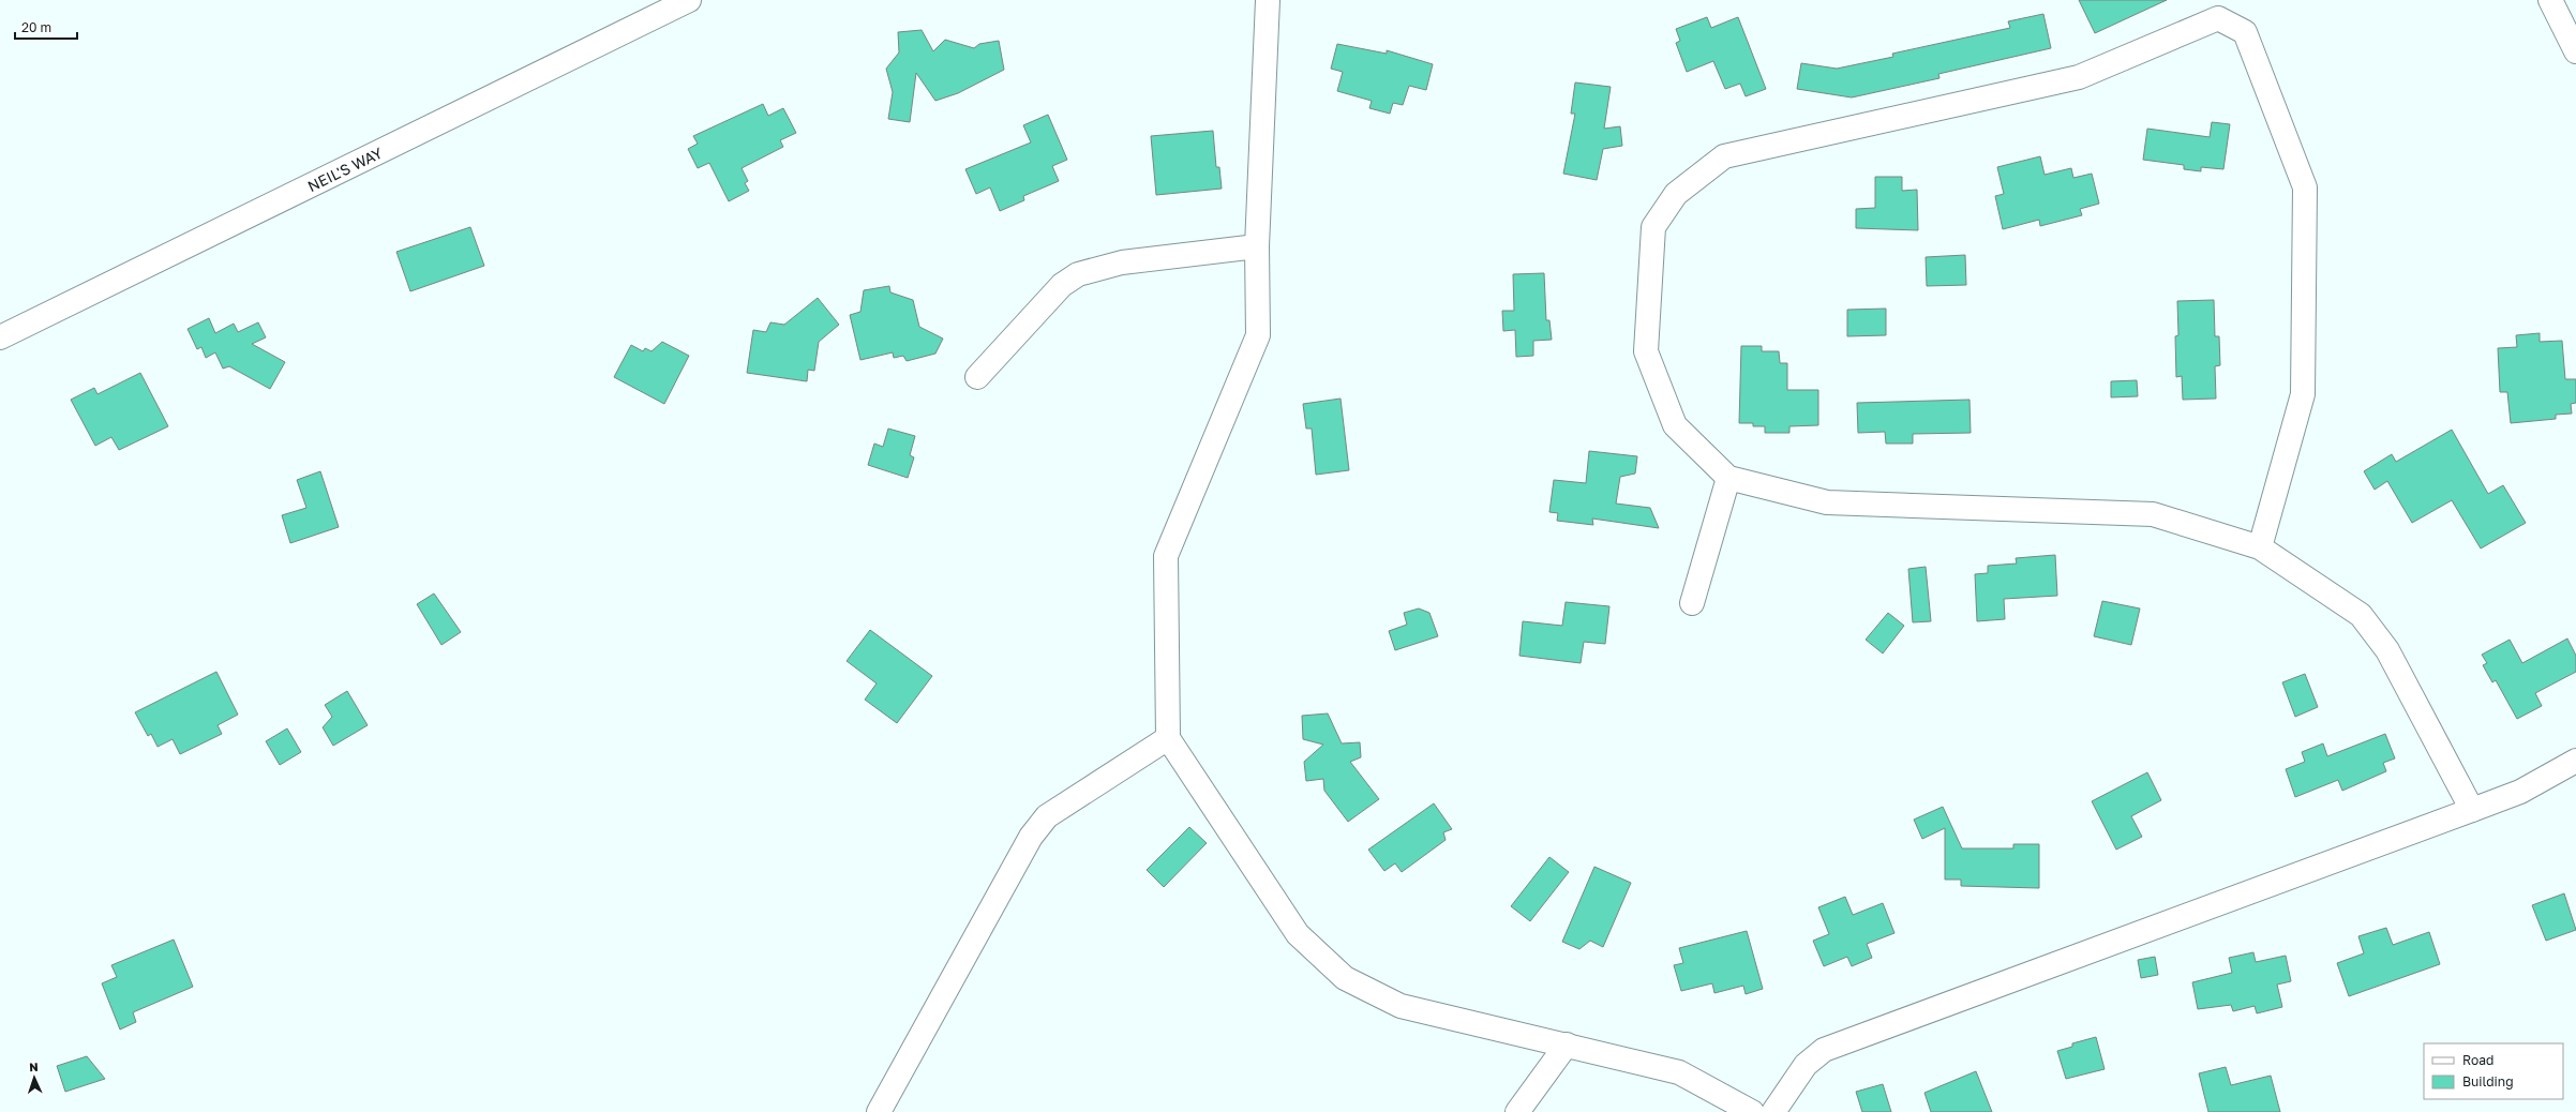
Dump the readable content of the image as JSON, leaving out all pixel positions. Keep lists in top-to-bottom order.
{
  "streets": {
    "street": ["NEIL'S WAY"]
  },
  "legend": ["Road", "Building"],
  "scale_bar": "20 m",
  "north": "top"
}
